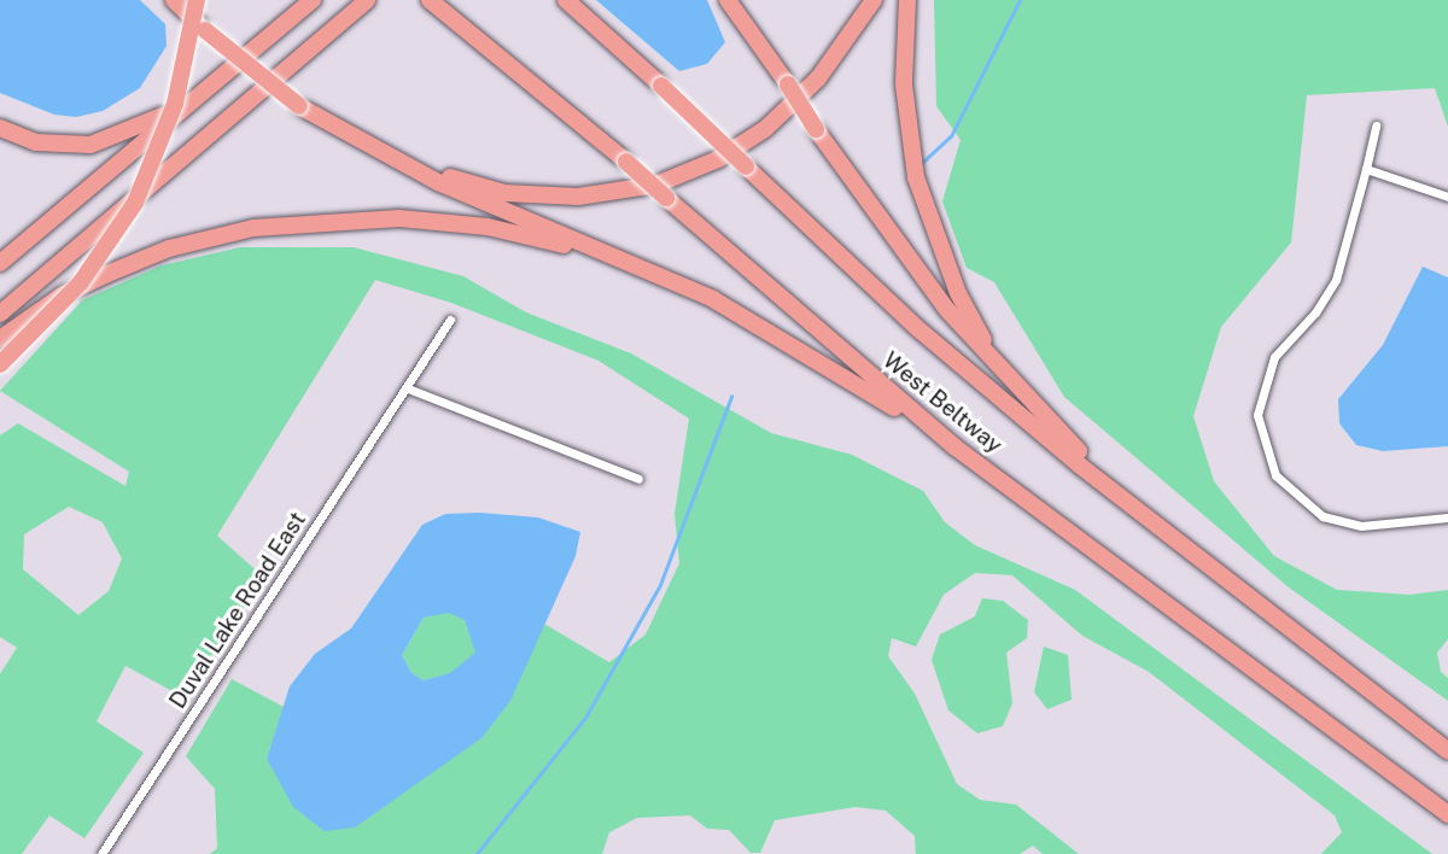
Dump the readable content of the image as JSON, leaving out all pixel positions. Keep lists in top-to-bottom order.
{
  "streets": {
    "highway": ["West Beltway"],
    "street": ["Duval Lake Road East"]
  }
}
